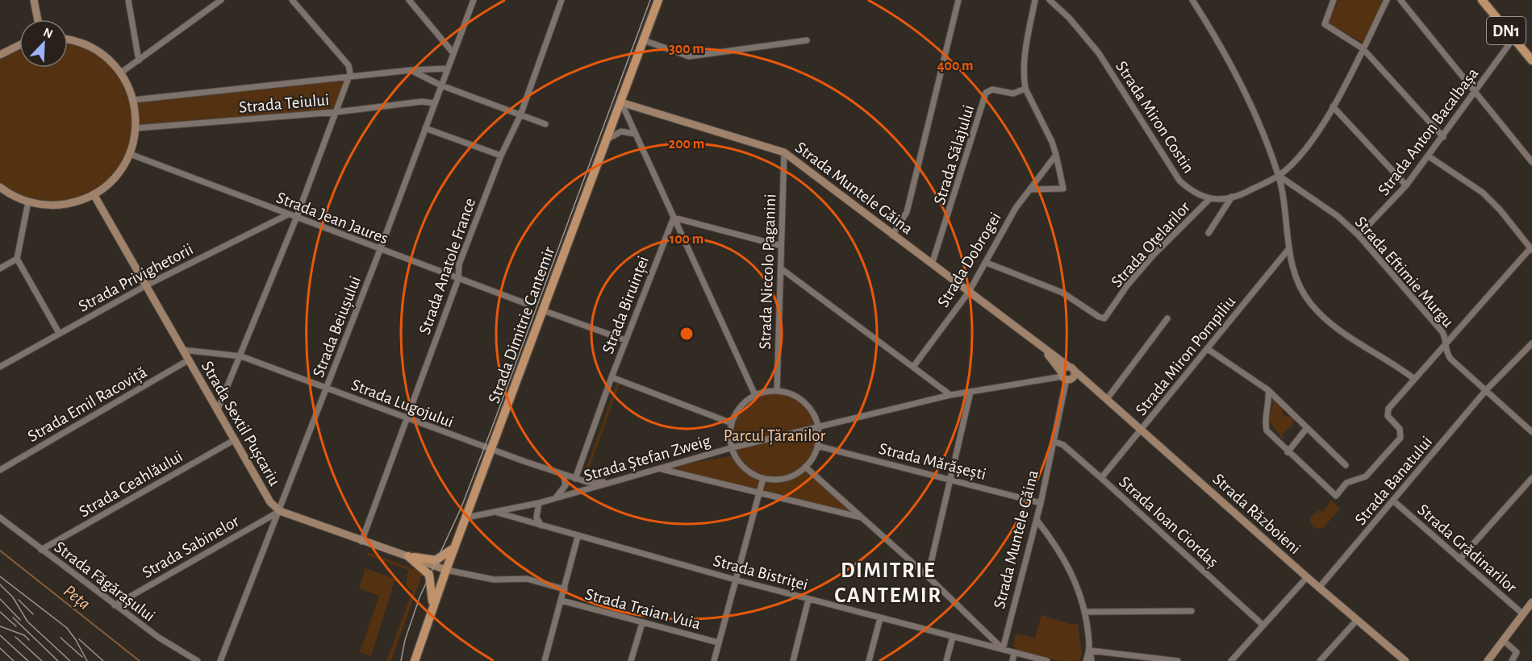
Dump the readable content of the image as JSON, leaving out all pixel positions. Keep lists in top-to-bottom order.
{
  "streets": {
    "main road": ["DN1", "Strada Dimitrie Cantemir"],
    "street": [
      "Strada Teiului",
      "Strada Miron Costin",
      "Strada Anton Bacalbașa",
      "Strada Sălajului",
      "Strada Muntele Găina",
      "Strada Jean Jaures",
      "Strada Oțelarilor",
      "Strada Dobrogei",
      "Strada Anatole France",
      "Strada Niccolo Paganini",
      "Strada Eftimie Murgu",
      "Strada Privighetorii",
      "Strada Biruinței",
      "Strada Beiușului",
      "Strada Miron Pompiliu",
      "Strada Lugojului",
      "Strada Emil Racoviță",
      "Strada Sextil Pușcariu",
      "Strada Ștefan Zweig",
      "Strada Mărășești",
      "Strada Banatului",
      "Strada Ceahlăului",
      "Strada Războieni",
      "Strada Ioan Ciordaș",
      "Strada Sabinelor",
      "Strada Grădinarilor",
      "Strada Bistriței",
      "Strada Făgărașului",
      "Strada Traian Vuia"
    ]
  },
  "crossings": [
    ["DN1", "Strada Anton Bacalbașa"],
    ["Strada Teiului", "Strada Beiușului"],
    ["Strada Miron Costin", "Strada Oțelarilor"],
    ["Strada Anton Bacalbașa", "Strada Eftimie Murgu"],
    ["Strada Sălajului", "Strada Muntele Găina"],
    ["Strada Muntele Găina", "Strada Dobrogei"],
    ["Strada Muntele Găina", "Strada Niccolo Paganini"],
    ["Strada Muntele Găina", "Strada Dimitrie Cantemir"],
    ["Strada Muntele Găina", "Strada Ștefan Zweig"],
    ["Strada Muntele Găina", "Strada Mărășești"],
    ["Strada Muntele Găina", "Strada Războieni"],
    ["Strada Muntele Găina", "Strada Ioan Ciordaș"],
    ["Strada Muntele Găina", "Strada Bistriței"],
    ["Strada Jean Jaures", "Strada Anatole France"],
    ["Strada Jean Jaures", "Strada Privighetorii"],
    ["Strada Jean Jaures", "Strada Beiușului"],
    ["Strada Oțelarilor", "Strada Dobrogei"],
    ["Strada Anatole France", "Strada Lugojului"],
    ["Strada Anatole France", "Strada Sextil Pușcariu"],
    ["Strada Eftimie Murgu", "Strada Banatului"],
    ["Strada Privighetorii", "Strada Sextil Pușcariu"],
    ["Strada Biruinței", "Strada Lugojului"],
    ["Strada Dimitrie Cantemir", "Strada Lugojului"],
    ["Strada Dimitrie Cantemir", "Strada Sextil Pușcariu"],
    ["Strada Dimitrie Cantemir", "Strada Ștefan Zweig"],
    ["Strada Beiușului", "Strada Lugojului"],
    ["Strada Beiușului", "Strada Sextil Pușcariu"],
    ["Strada Beiușului", "Strada Sabinelor"],
    ["Strada Miron Pompiliu", "Strada Războieni"],
    ["Strada Miron Pompiliu", "Strada Ioan Ciordaș"],
    ["Strada Lugojului", "Strada Sextil Pușcariu"],
    ["Strada Lugojului", "Strada Ștefan Zweig"],
    ["Strada Emil Racoviță", "Strada Sextil Pușcariu"],
    ["Strada Sextil Pușcariu", "Strada Ceahlăului"],
    ["Strada Sextil Pușcariu", "Strada Sabinelor"],
    ["Strada Ștefan Zweig", "Strada Războieni"],
    ["Strada Ștefan Zweig", "Strada Bistriței"],
    ["Strada Banatului", "Strada Războieni"],
    ["Strada Banatului", "Strada Grădinarilor"],
    ["Strada Ceahlăului", "Strada Făgărașului"],
    ["Strada Sabinelor", "Strada Făgărașului"]
  ],
  "districts": ["DIMITRIE CANTEMIR"],
  "water": ["Peța"],
  "parks": ["Parcul Țăranilor"],
  "north": "top right",
  "rings": [
    "300 m",
    "400 m",
    "200 m",
    "100 m"
  ]
}
